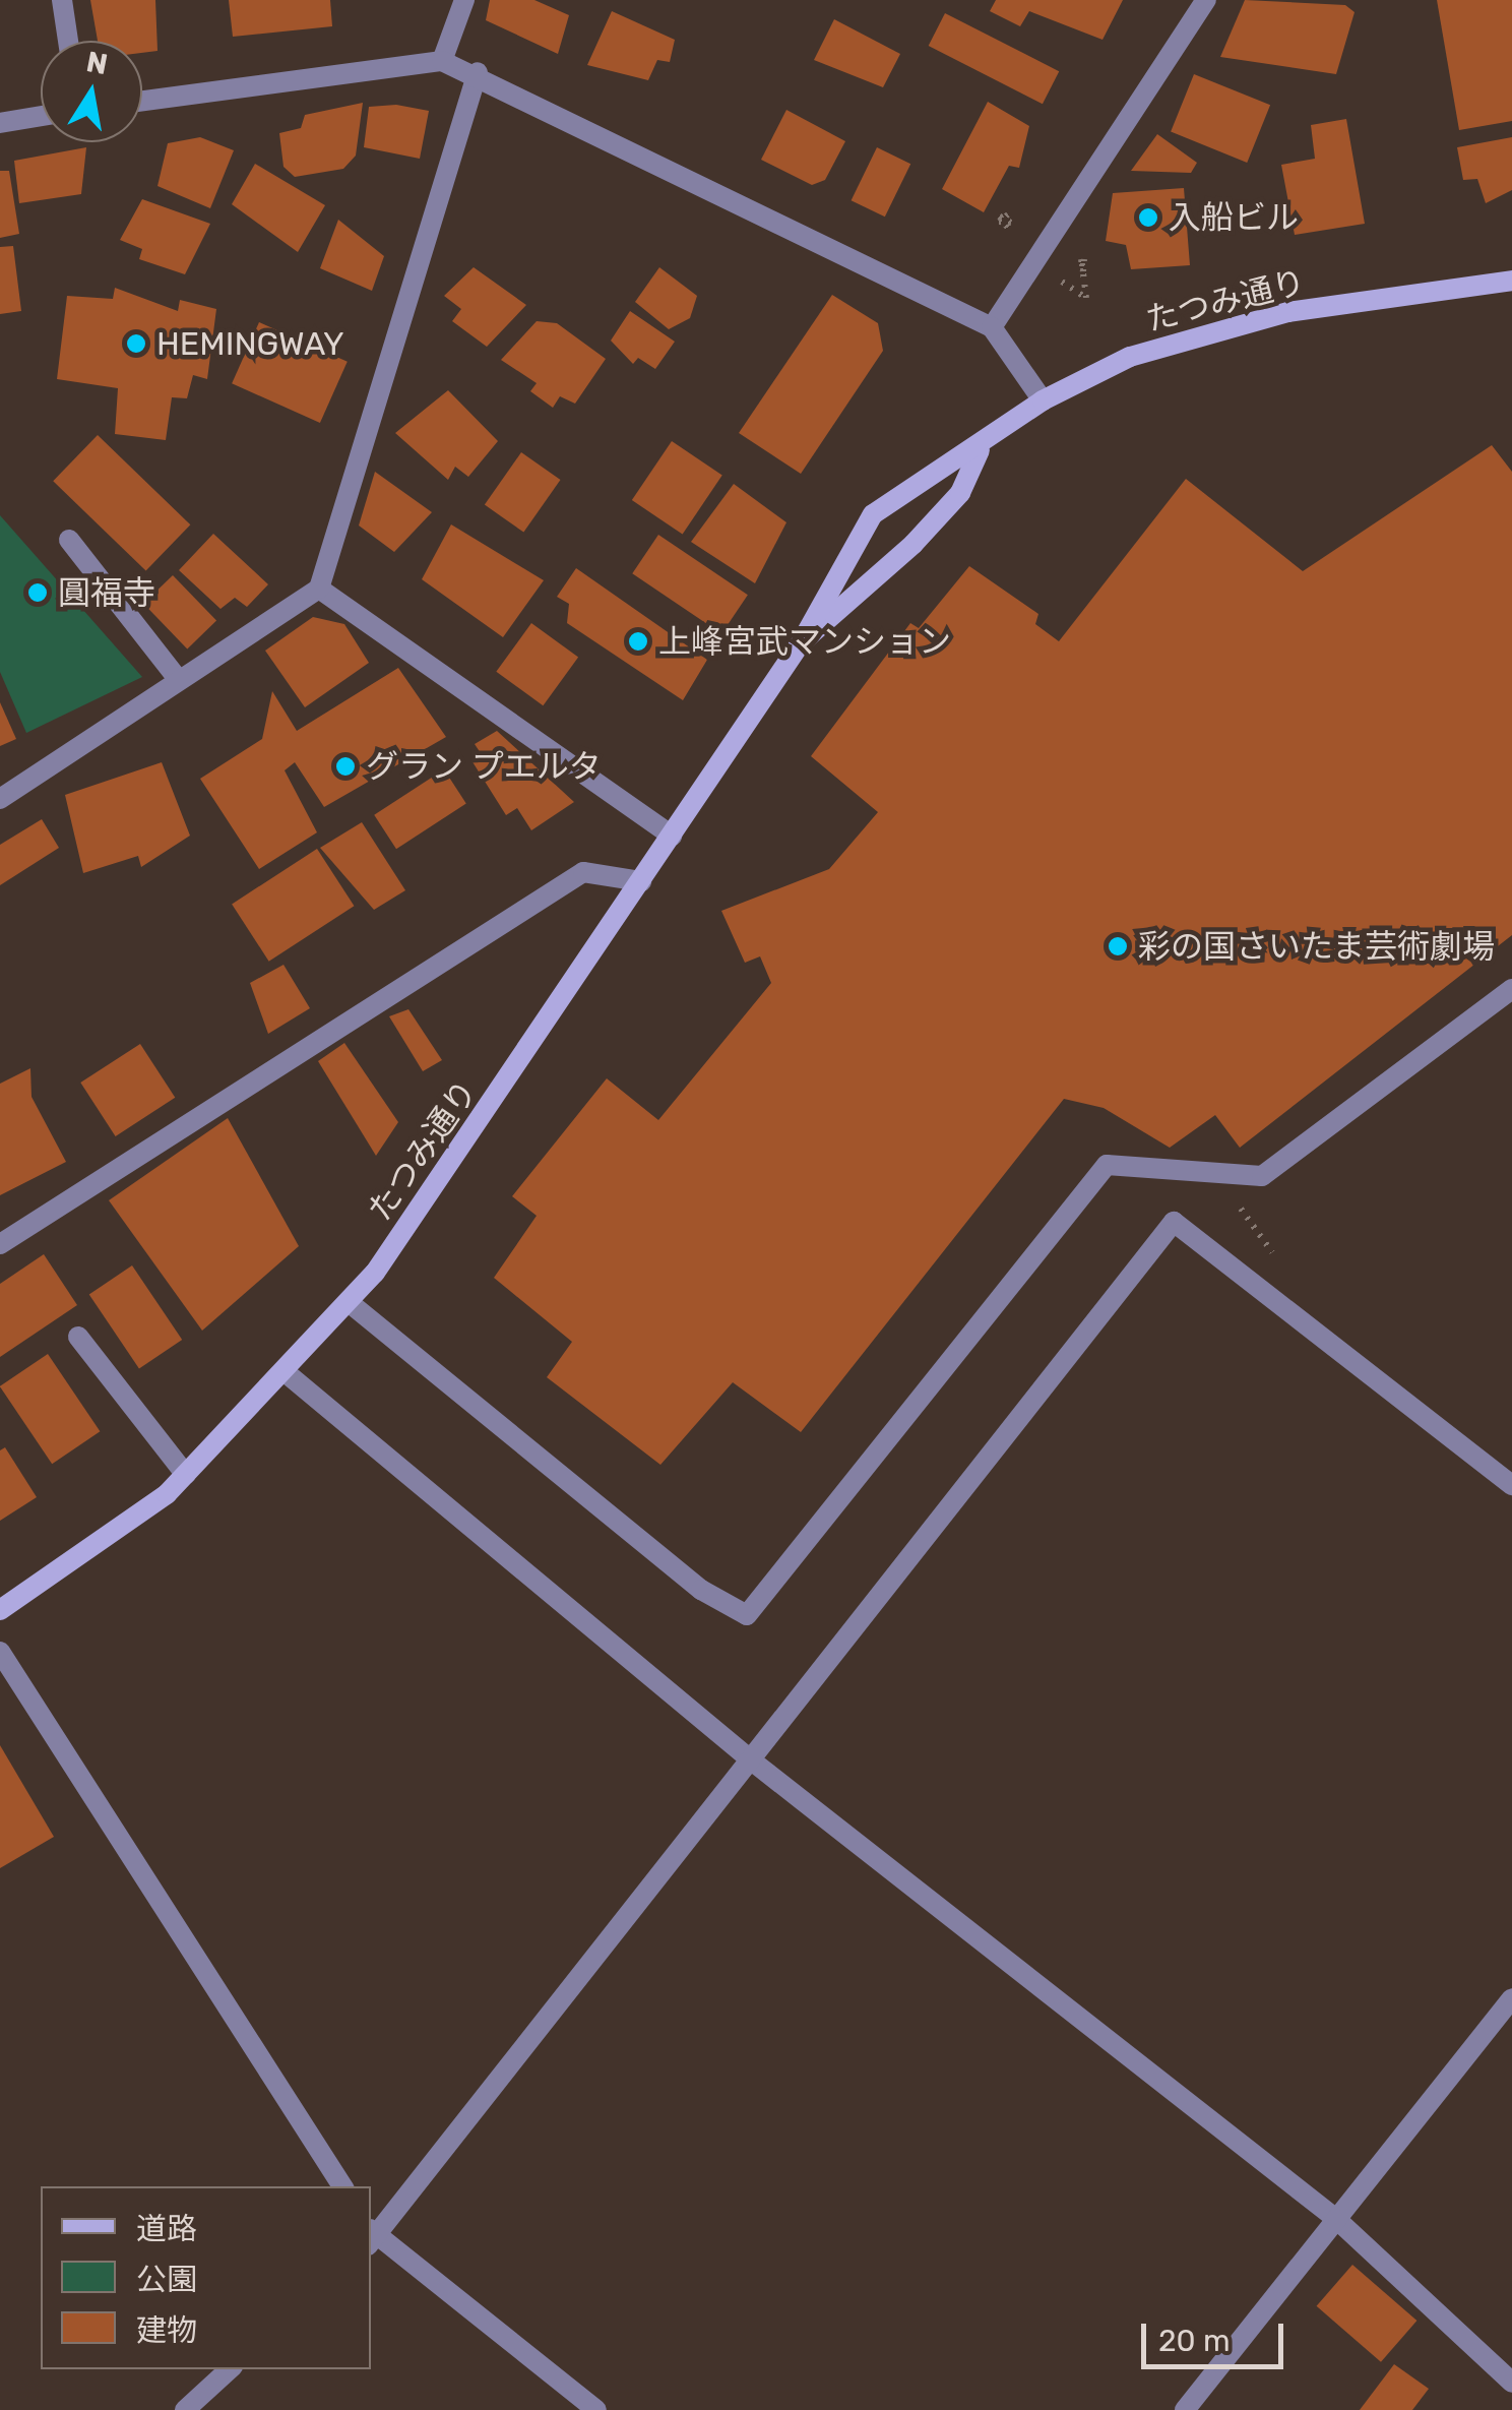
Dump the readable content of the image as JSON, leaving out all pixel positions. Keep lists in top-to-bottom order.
{
  "streets": {
    "main road": ["たつみ通り"]
  },
  "places": [
    "入船ビル",
    "HEMINGWAY",
    "圓福寺",
    "上峰宮武マンション",
    "グラン プエルタ",
    "彩の国さいたま芸術劇場"
  ],
  "legend": ["道路", "公園", "建物"],
  "scale_bar": "20 m",
  "north": "top"
}
